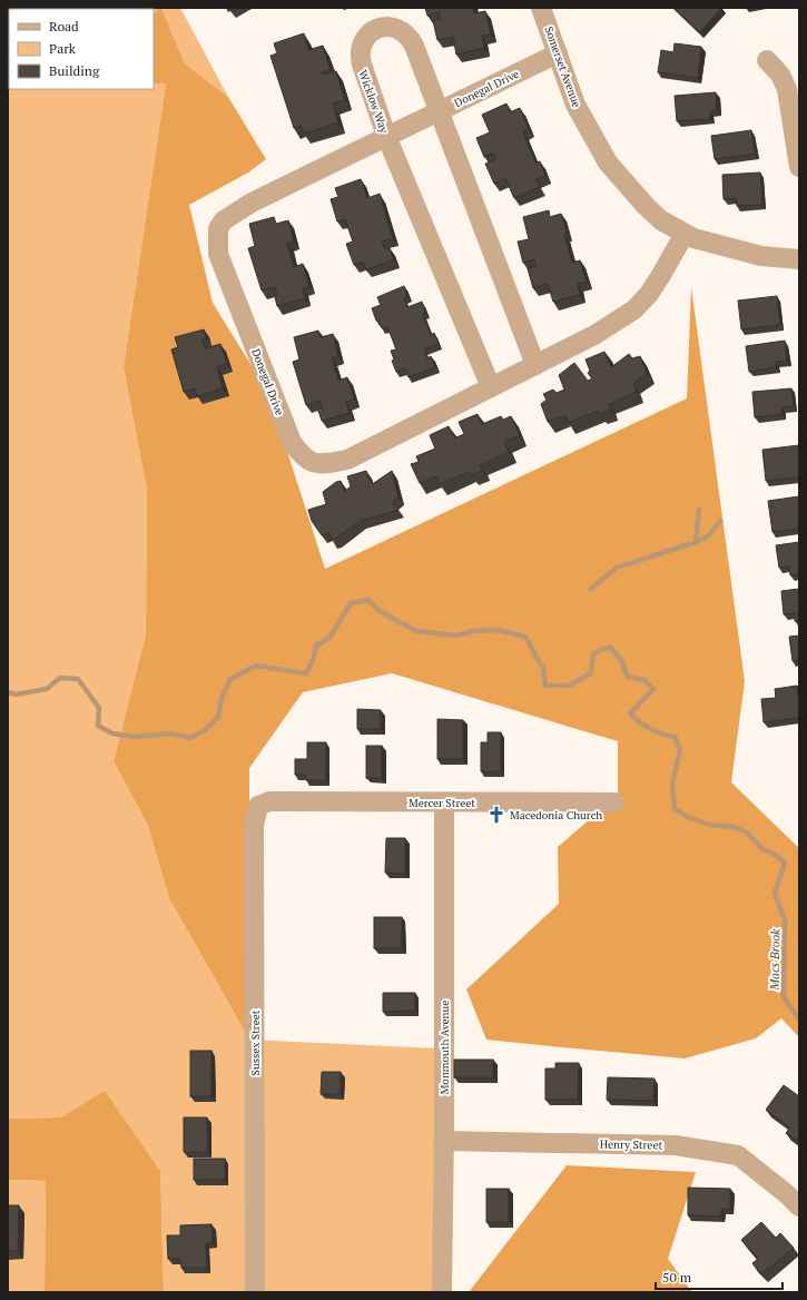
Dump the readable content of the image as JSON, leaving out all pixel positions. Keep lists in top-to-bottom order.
{
  "streets": {
    "street": [
      "Somerset Avenue",
      "Donegal Drive",
      "Wicklow Way",
      "Mercer Street",
      "Sussex Street",
      "Monmouth Avenue",
      "Henry Street"
    ]
  },
  "crossings": [
    ["Somerset Avenue", "Donegal Drive"],
    ["Donegal Drive", "Wicklow Way"],
    ["Mercer Street", "Sussex Street"],
    ["Mercer Street", "Monmouth Avenue"],
    ["Monmouth Avenue", "Henry Street"]
  ],
  "water": ["Macs Brook"],
  "places": {
    "church": ["Macedonia Church"]
  },
  "legend": ["Road", "Park", "Building"],
  "scale_bar": "50 m"
}
